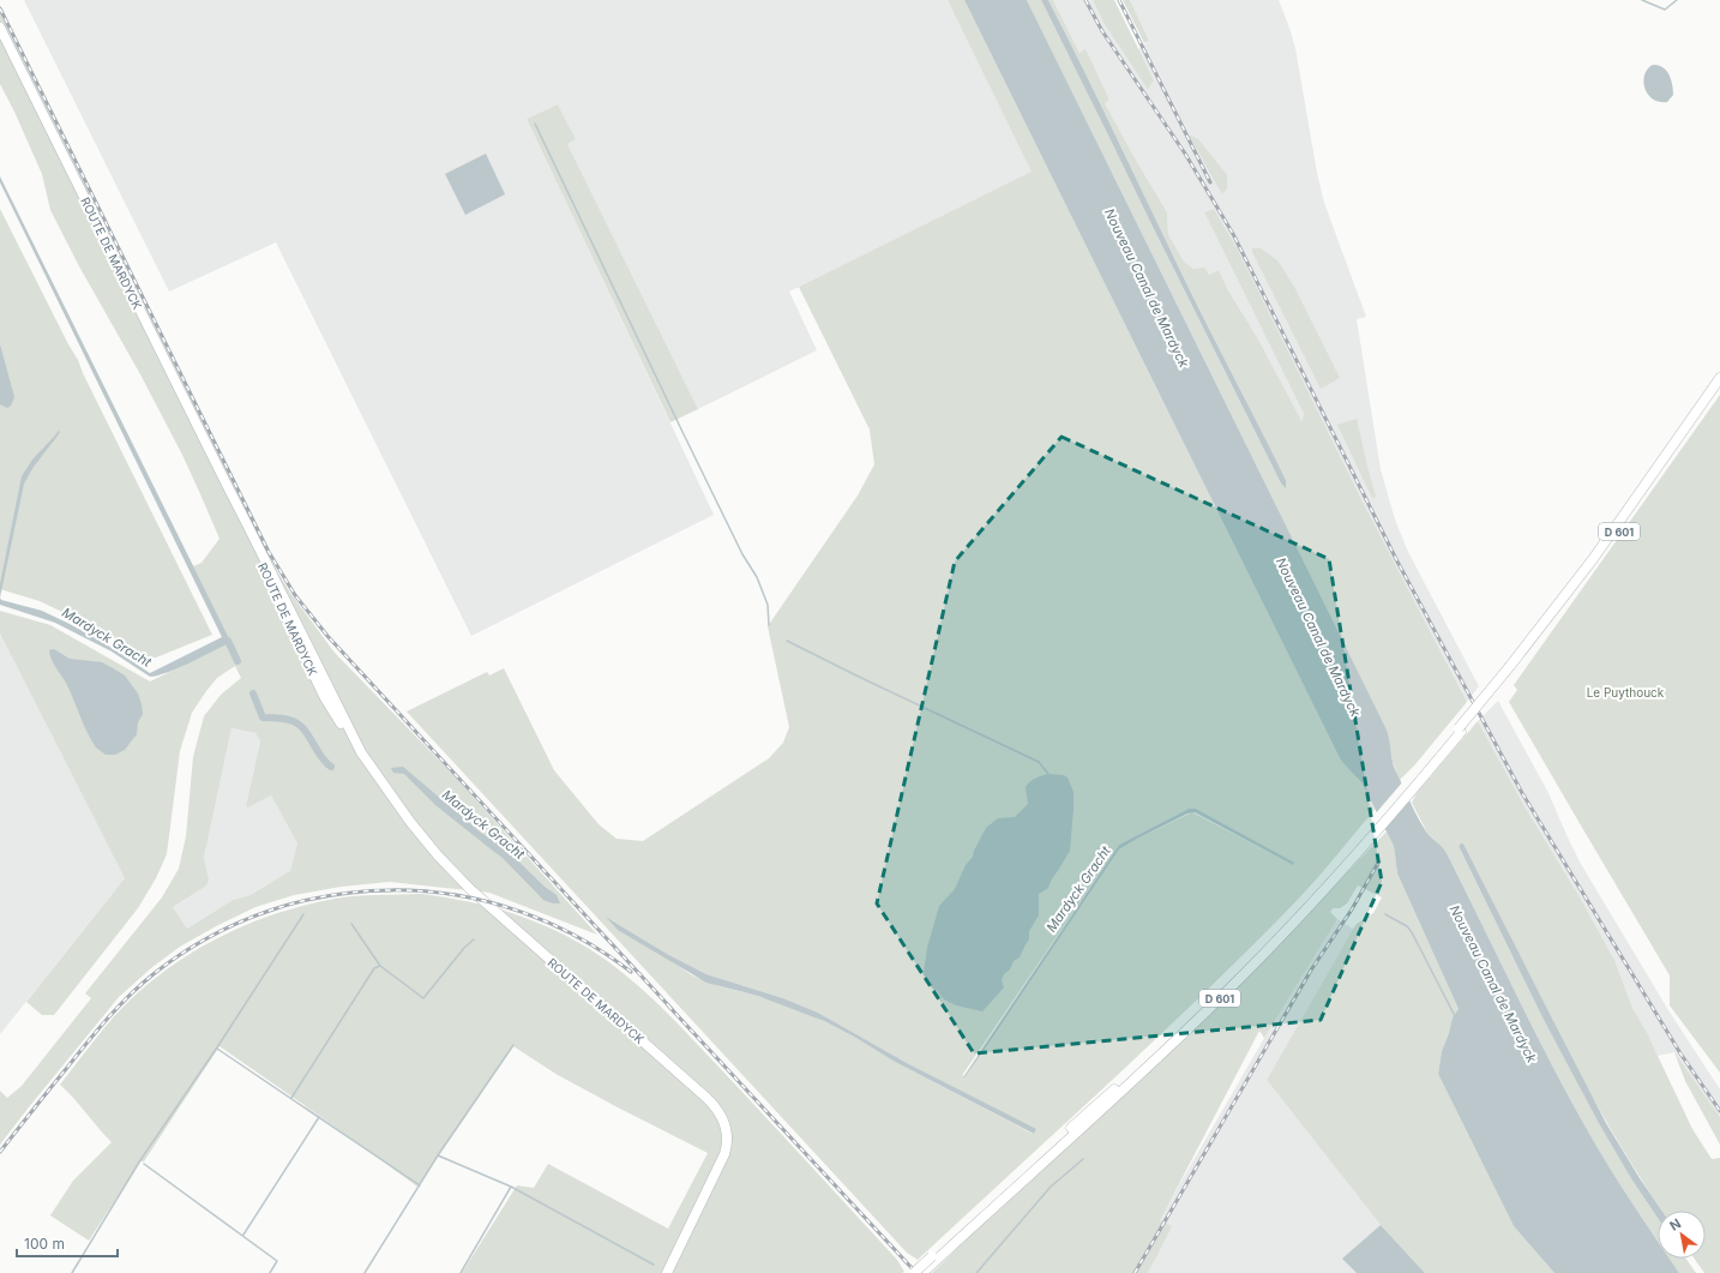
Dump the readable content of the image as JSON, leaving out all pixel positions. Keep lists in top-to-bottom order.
{
  "streets": {
    "main road": ["ROUTE DE MARDYCK", "D 601"]
  },
  "water": ["Nouveau Canal de Mardyck", "Mardyck Gracht"],
  "parks": ["Le Puythouck"],
  "scale_bar": "100 m",
  "north": "top left"
}
